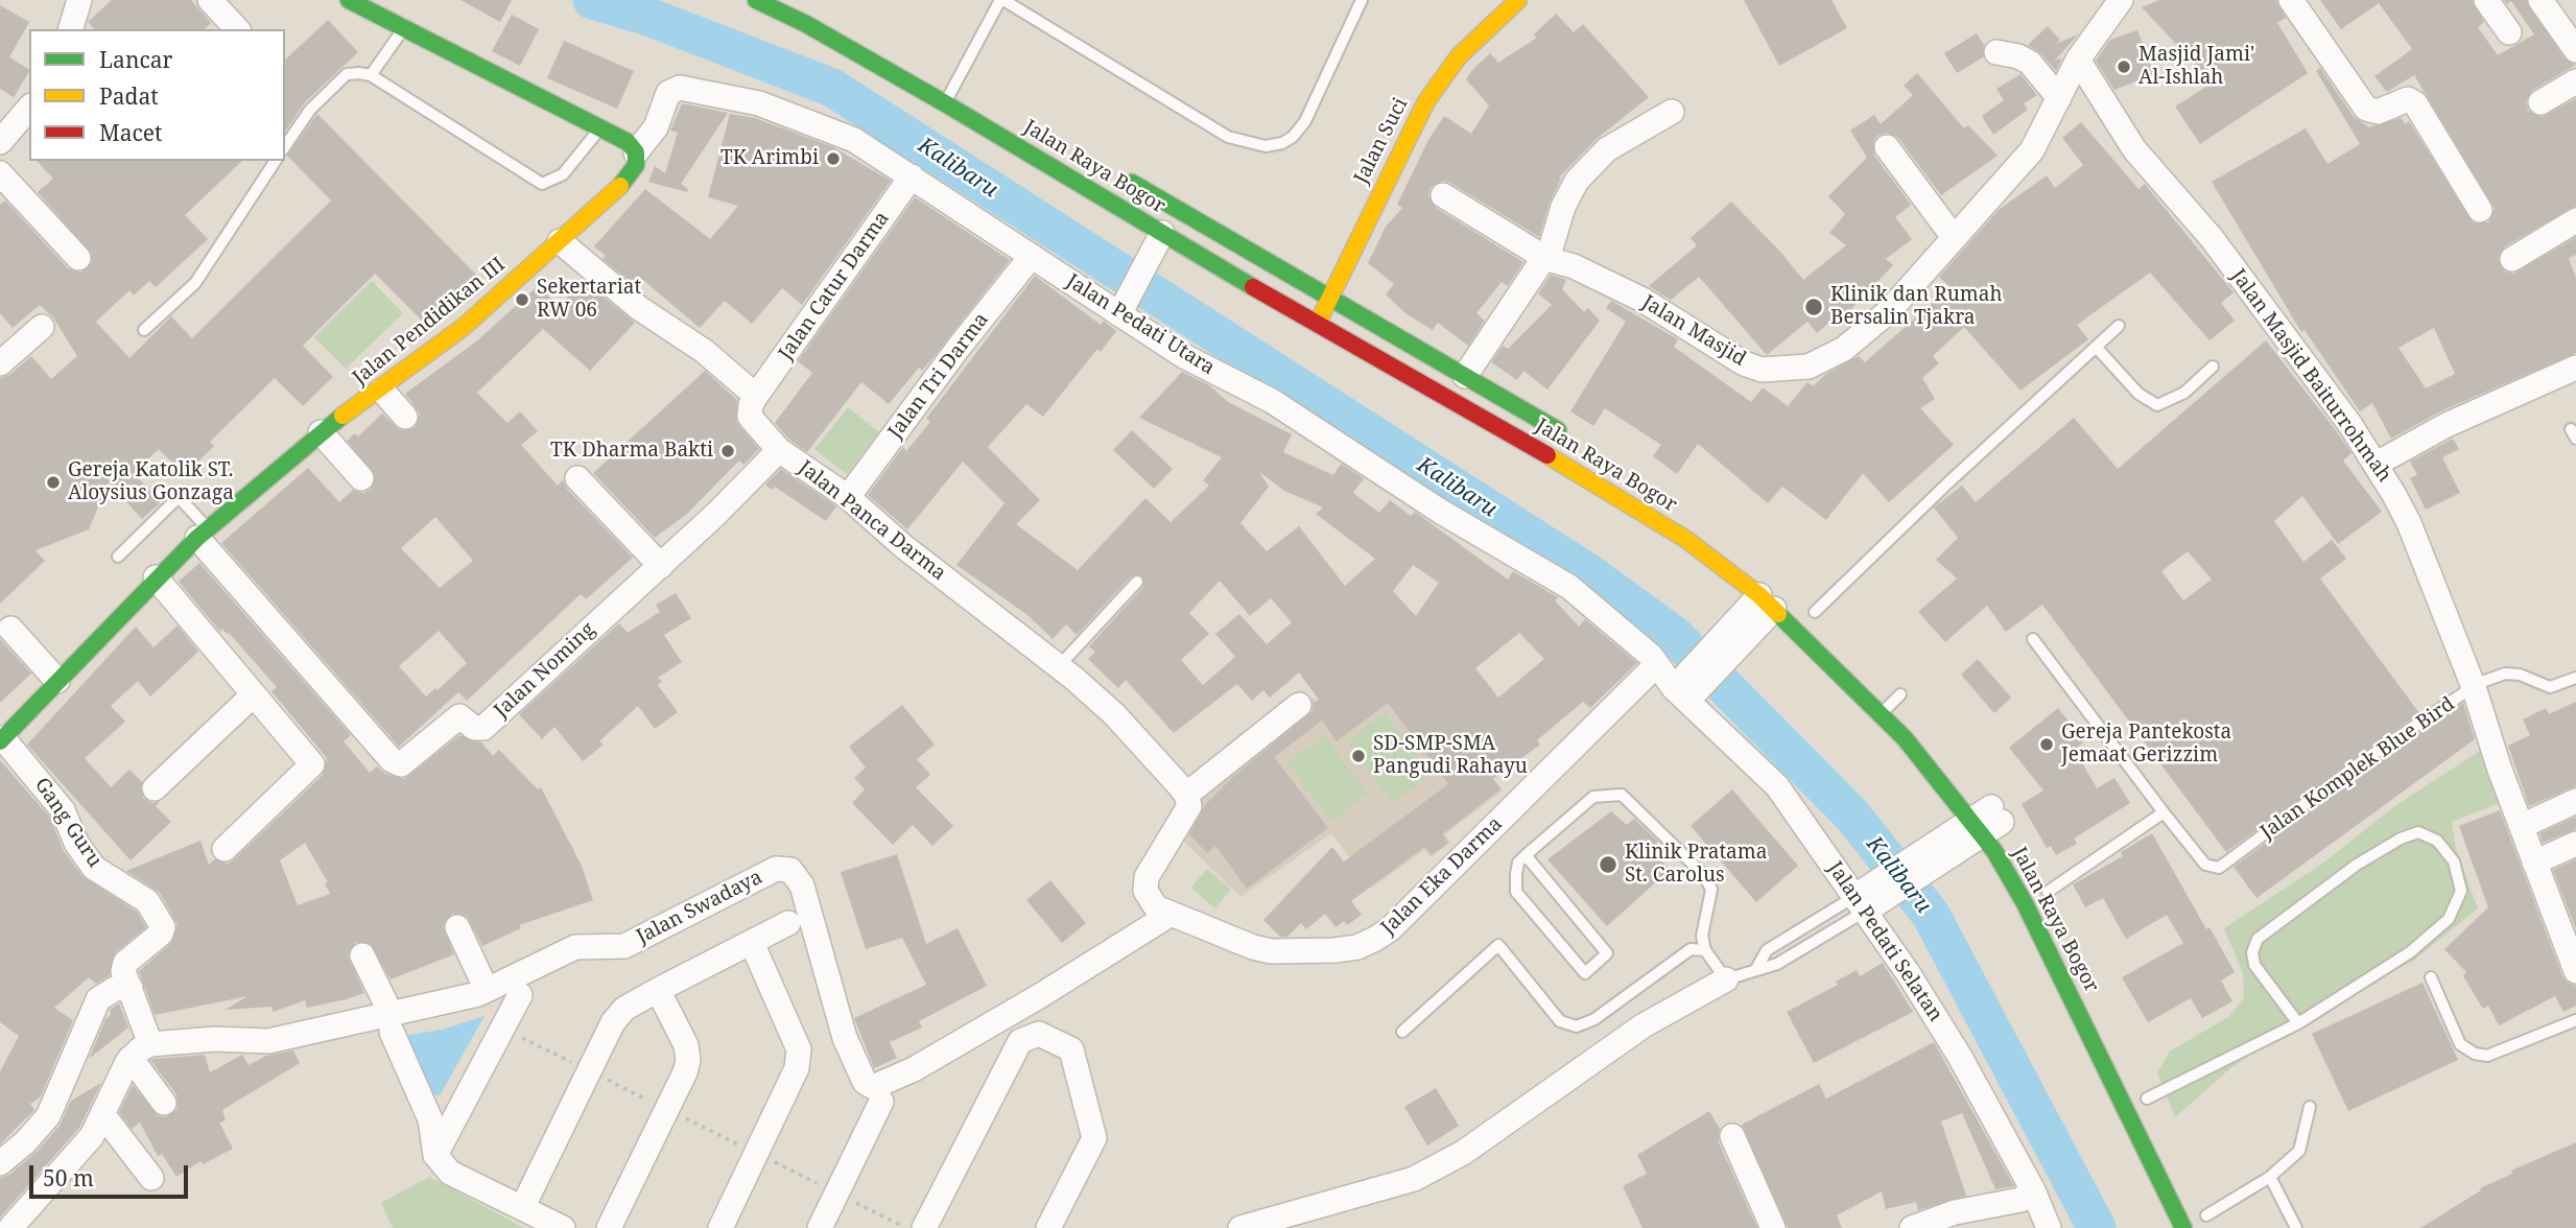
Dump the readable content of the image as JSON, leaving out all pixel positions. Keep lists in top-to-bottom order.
{
  "streets": {
    "main road": ["Jalan Suci", "Jalan Raya Bogor", "Jalan Pendidikan III"],
    "street": [
      "Jalan Catur Darma",
      "Jalan Pedati Utara",
      "Jalan Masjid",
      "Jalan Tri Darma",
      "Jalan Masjid Baiturrohmah",
      "Jalan Panca Darma",
      "Jalan Noming",
      "Gang Guru",
      "Jalan Eka Darma",
      "Jalan Swadaya",
      "Jalan Pedati Selatan"
    ],
    "lane": ["Jalan Komplek Blue Bird"]
  },
  "crossings": [
    ["Jalan Suci", "Jalan Raya Bogor"],
    ["Jalan Catur Darma", "Jalan Pedati Utara"],
    ["Jalan Catur Darma", "Jalan Panca Darma"],
    ["Jalan Pendidikan III", "Jalan Pedati Utara"],
    ["Jalan Pendidikan III", "Jalan Noming"],
    ["Jalan Pendidikan III", "Gang Guru"],
    ["Jalan Pedati Utara", "Jalan Tri Darma"],
    ["Jalan Pedati Utara", "Jalan Eka Darma"],
    ["Jalan Pedati Utara", "Jalan Pedati Selatan"],
    ["Jalan Masjid", "Jalan Masjid Baiturrohmah"],
    ["Jalan Tri Darma", "Jalan Panca Darma"],
    ["Jalan Masjid Baiturrohmah", "Jalan Komplek Blue Bird"],
    ["Jalan Panca Darma", "Jalan Noming"],
    ["Jalan Panca Darma", "Jalan Eka Darma"],
    ["Gang Guru", "Jalan Swadaya"],
    ["Jalan Eka Darma", "Jalan Swadaya"]
  ],
  "water": ["Kalibaru"],
  "places": [
    "Masjid Jami' Al-Ishlah",
    "TK Arimbi",
    "Sekertariat RW 06",
    "Klinik dan Rumah Bersalin Tjakra",
    "TK Dharma Bakti",
    "Gereja Katolik ST. Aloysius Gonzaga",
    "Gereja Pantekosta Jemaat Gerizzim",
    "SD-SMP-SMA Pangudi Rahayu",
    "Klinik Pratama St. Carolus"
  ],
  "legend": ["Lancar", "Padat", "Macet"],
  "scale_bar": "50 m"
}
